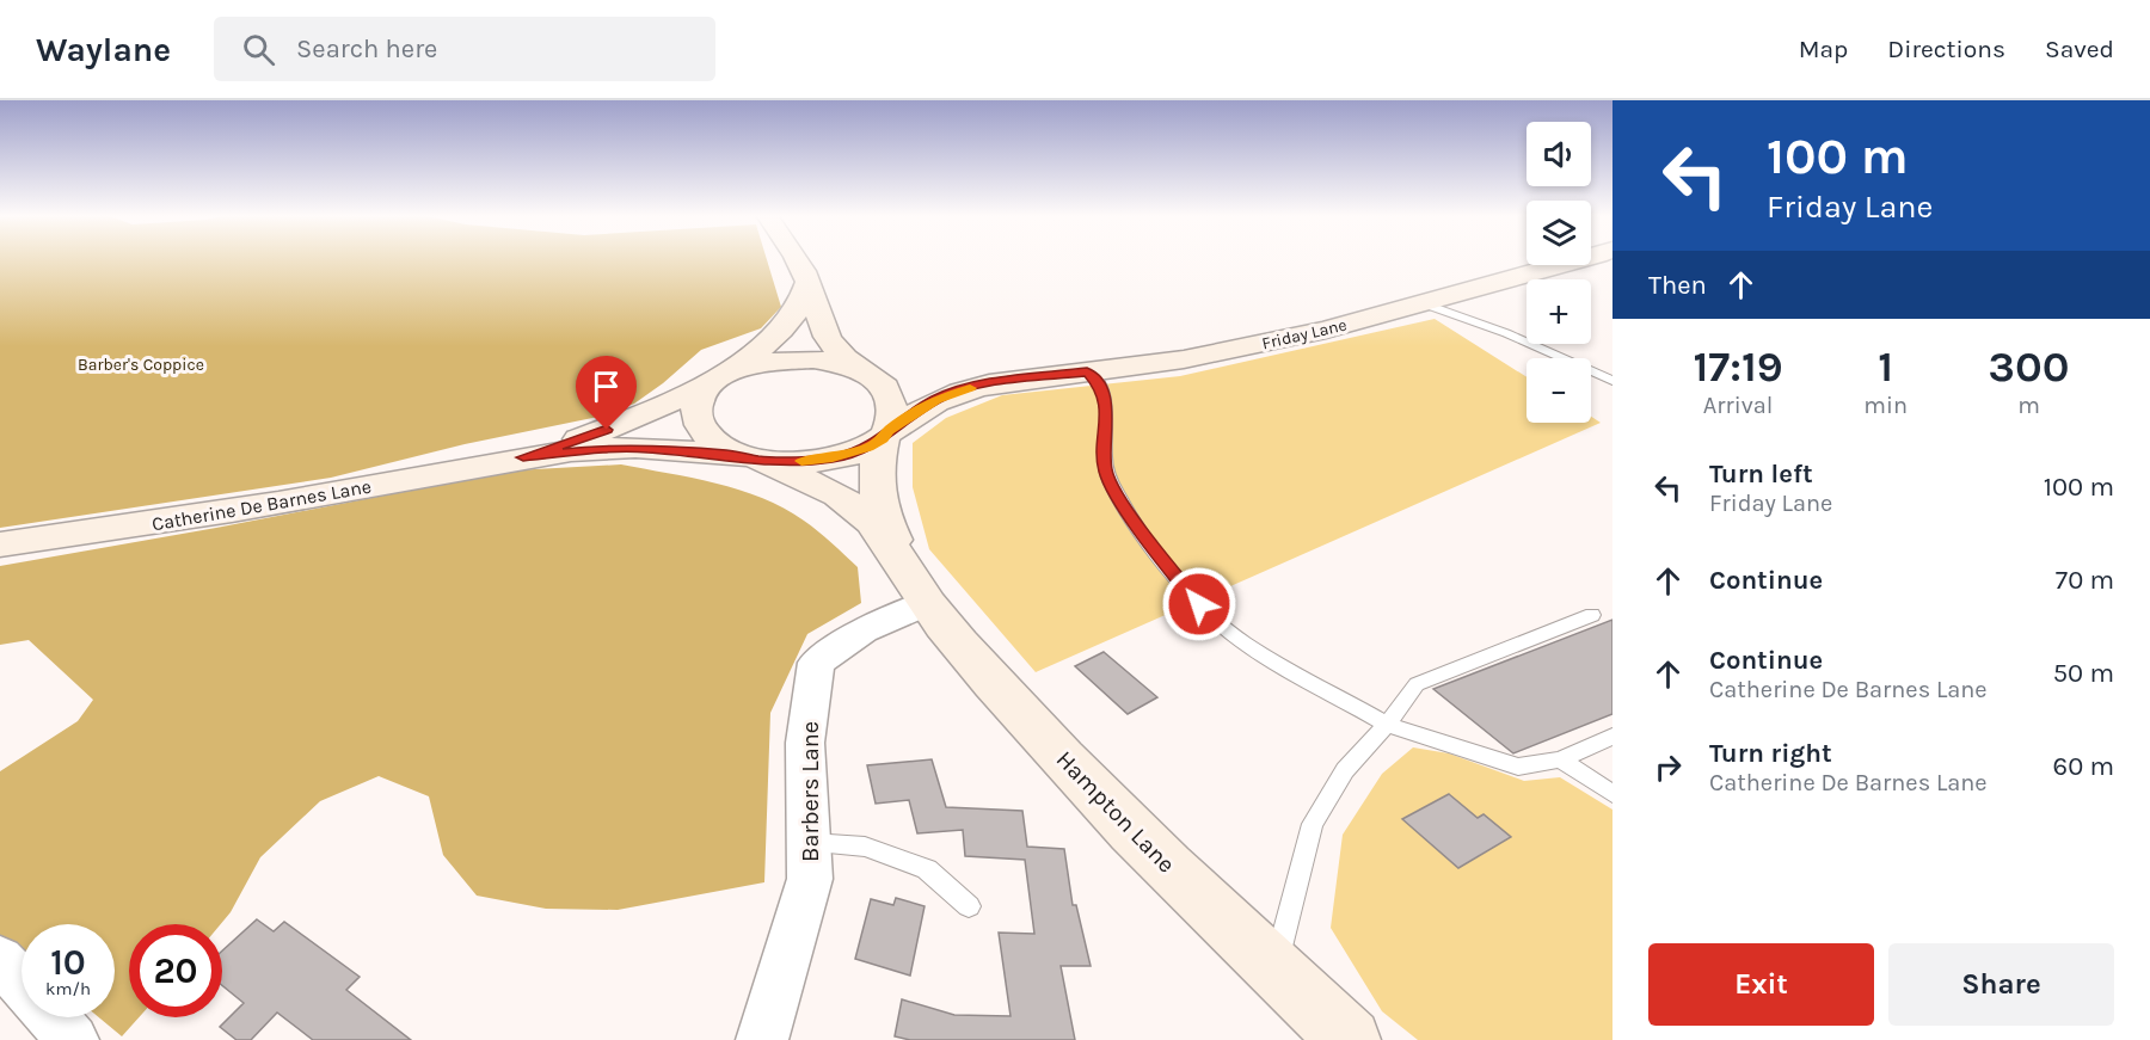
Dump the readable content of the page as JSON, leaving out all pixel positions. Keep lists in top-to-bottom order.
{
  "streets": {
    "main road": ["Friday Lane", "Catherine De Barnes Lane", "Hampton Lane"],
    "street": ["Barbers Lane"]
  },
  "crossings": [
    ["Friday Lane", "Catherine De Barnes Lane"],
    ["Friday Lane", "Hampton Lane"],
    ["Catherine De Barnes Lane", "Hampton Lane"],
    ["Barbers Lane", "Hampton Lane"]
  ],
  "parks": ["Barber's Coppice"],
  "page": {
    "header": "Waylane",
    "search": "Search here",
    "nav": ["Map", "Directions", "Saved"],
    "turn": ["100 m", "Friday Lane"],
    "map_buttons": ["+", "−"],
    "then": "Then",
    "eta": [
      "17:19",
      "Arrival",
      "1",
      "min",
      "300",
      "m"
    ],
    "list": [
      {
        "name": "Turn left",
        "note": "Friday Lane",
        "value": "100 m"
      },
      {
        "name": "Continue",
        "value": "70 m"
      },
      {
        "name": "Continue",
        "note": "Catherine De Barnes Lane",
        "value": "50 m"
      },
      {
        "name": "Turn right",
        "note": "Catherine De Barnes Lane",
        "value": "60 m"
      }
    ],
    "speed": "10 km/h",
    "limit": "20",
    "buttons": ["Exit", "Share"]
  }
}
